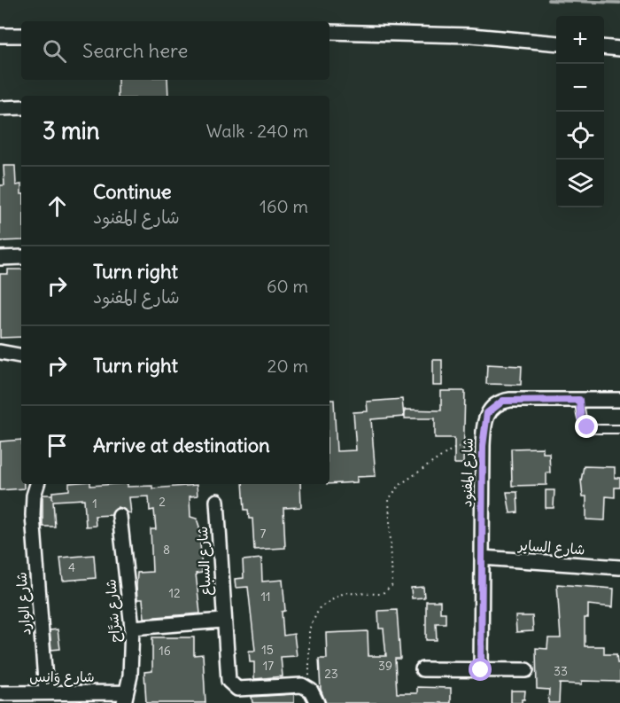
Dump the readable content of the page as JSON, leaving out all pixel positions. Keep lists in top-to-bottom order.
{
  "streets": {
    "street": [
      "شارع المفنود",
      "شارع الساير",
      "شارع السباع",
      "شارع الوارد",
      "شارع سَرَّاح",
      "شارع وَانِس"
    ]
  },
  "crossings": [
    ["شارع المفنود", "شارع الساير"],
    ["شارع الوارد", "شارع وَانِس"],
    ["شارع سَرَّاح", "شارع وَانِس"]
  ],
  "house_numbers": [
    "2",
    "1",
    "7",
    "8",
    "4",
    "12",
    "11",
    "15",
    "16",
    "17",
    "39",
    "33",
    "23"
  ],
  "page": {
    "map_buttons": ["+", "−"],
    "search": "Search here",
    "heading": ["3 min", "Walk · 240 m"],
    "list": [
      ["Continue", "شارع المفنود", "160 m"],
      ["Turn right", "شارع المفنود", "60 m"],
      ["Turn right", "20 m"],
      "Arrive at destination"
    ]
  }
}
